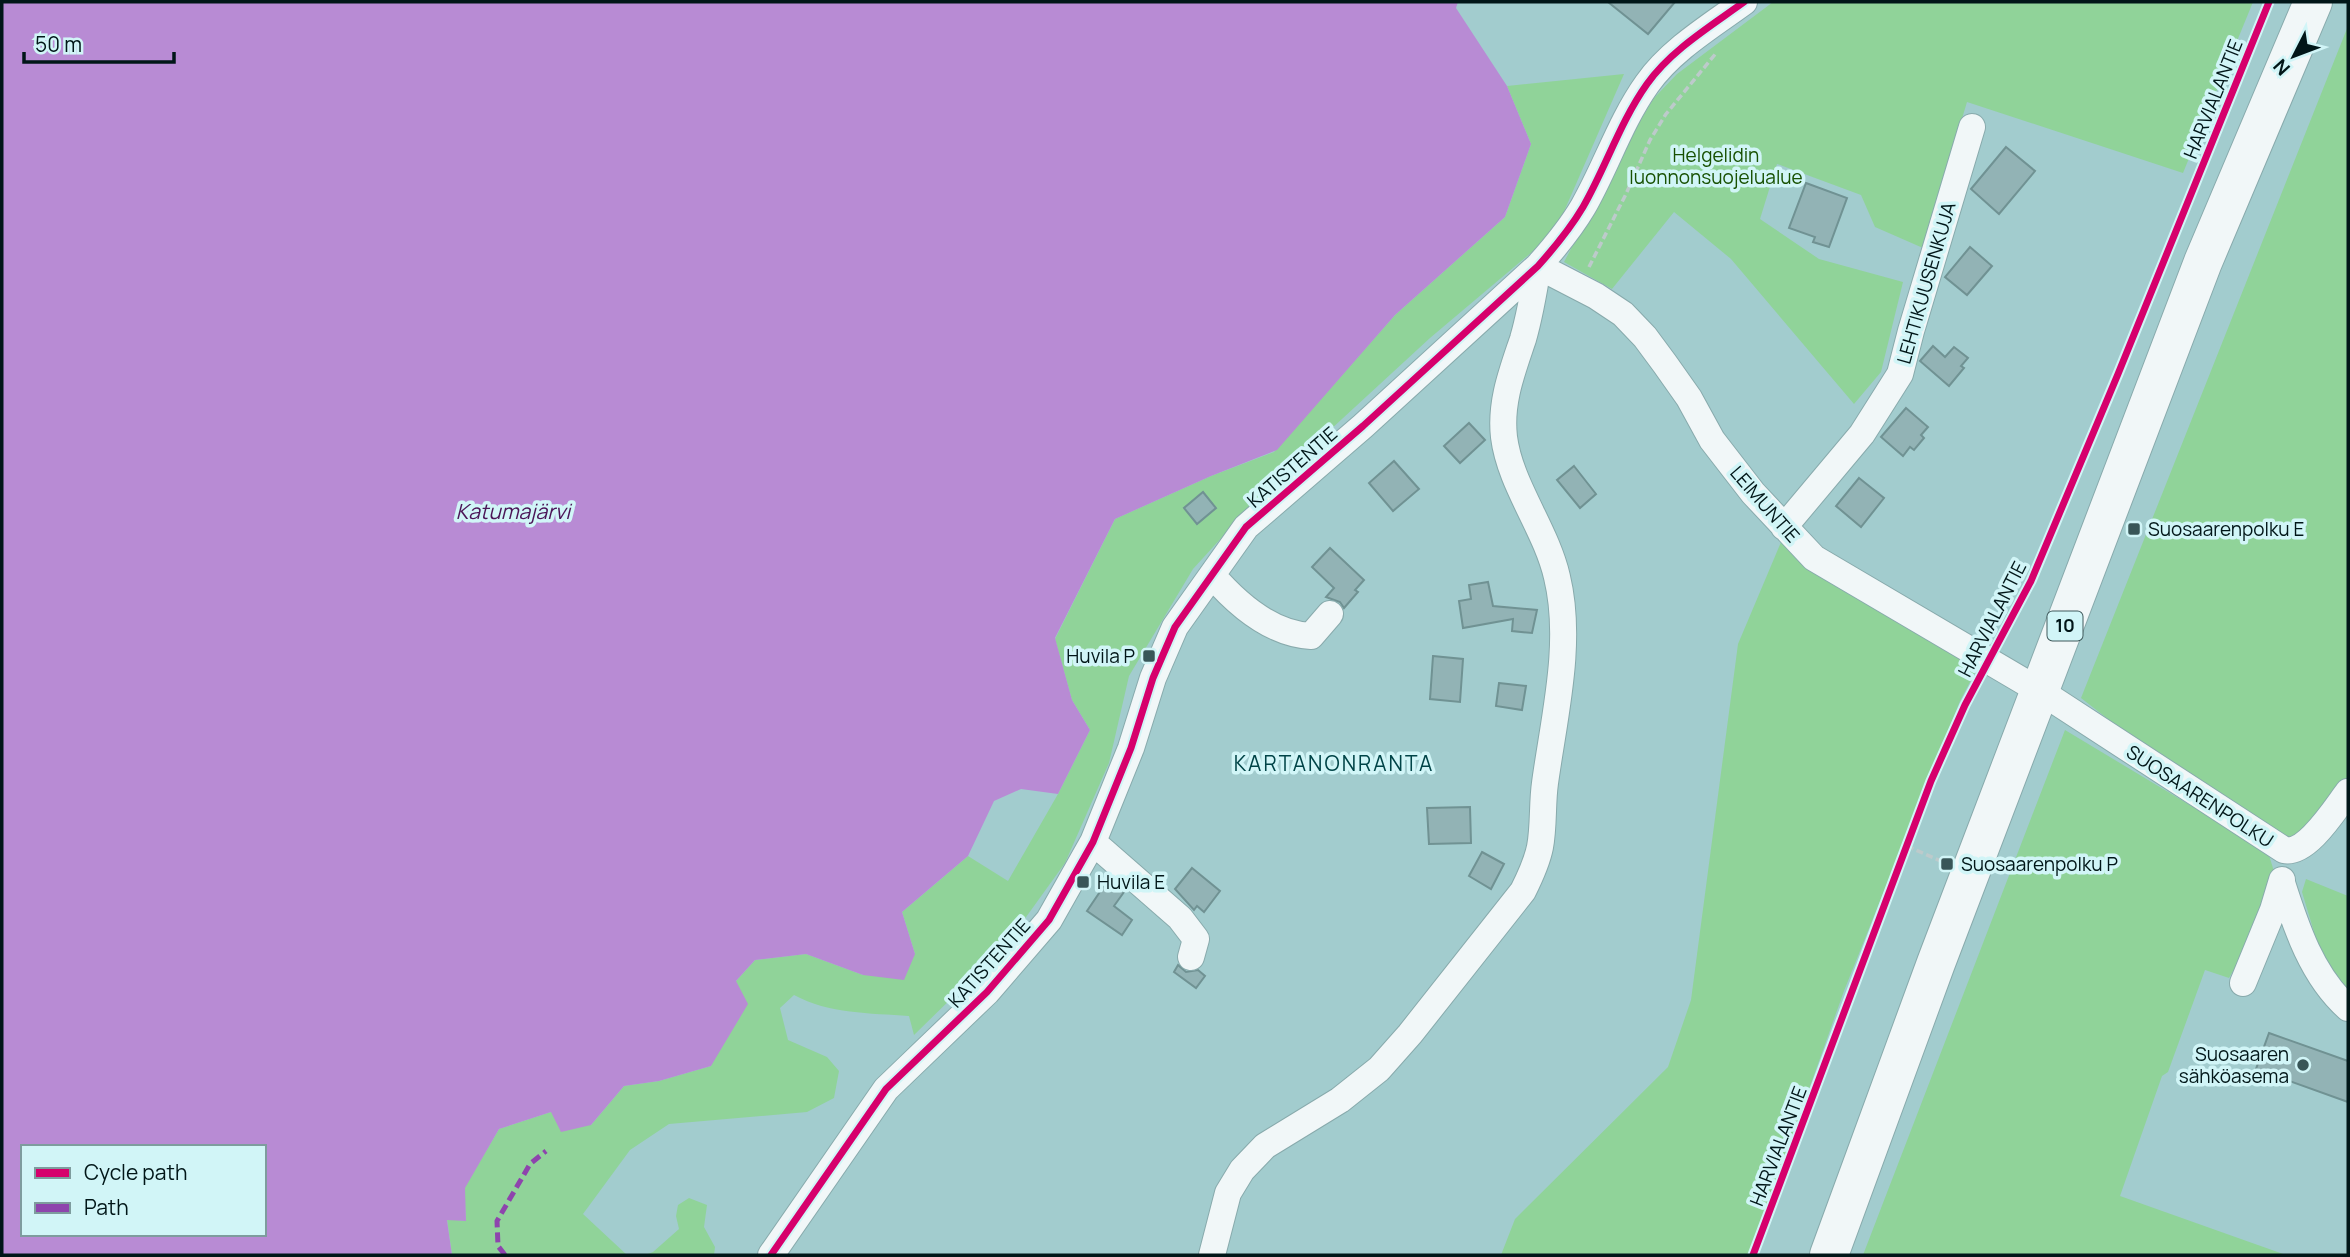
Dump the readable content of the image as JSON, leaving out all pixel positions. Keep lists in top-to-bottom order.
{
  "streets": {
    "highway": ["10"],
    "street": [
      "LEHTIKUUSENKUJA",
      "KATISTENTIE",
      "LEIMUNTIE",
      "SUOSAARENPOLKU"
    ],
    "cycle path": ["HARVIALANTIE"]
  },
  "crossings": [
    ["LEHTIKUUSENKUJA", "LEIMUNTIE"],
    ["KATISTENTIE", "LEIMUNTIE"],
    ["LEIMUNTIE", "10"],
    ["LEIMUNTIE", "SUOSAARENPOLKU"],
    ["10", "SUOSAARENPOLKU"]
  ],
  "districts": ["KARTANONRANTA"],
  "water": ["Katumajärvi"],
  "parks": ["Helgelidin luonnonsuojelualue"],
  "places": {
    "transit": [
      "Suosaarenpolku E",
      "Huvila P",
      "Suosaarenpolku P",
      "Huvila E"
    ],
    "other": ["Suosaaren sähköasema"]
  },
  "legend": ["Cycle path", "Path"],
  "scale_bar": "50 m",
  "north": "bottom left"
}
